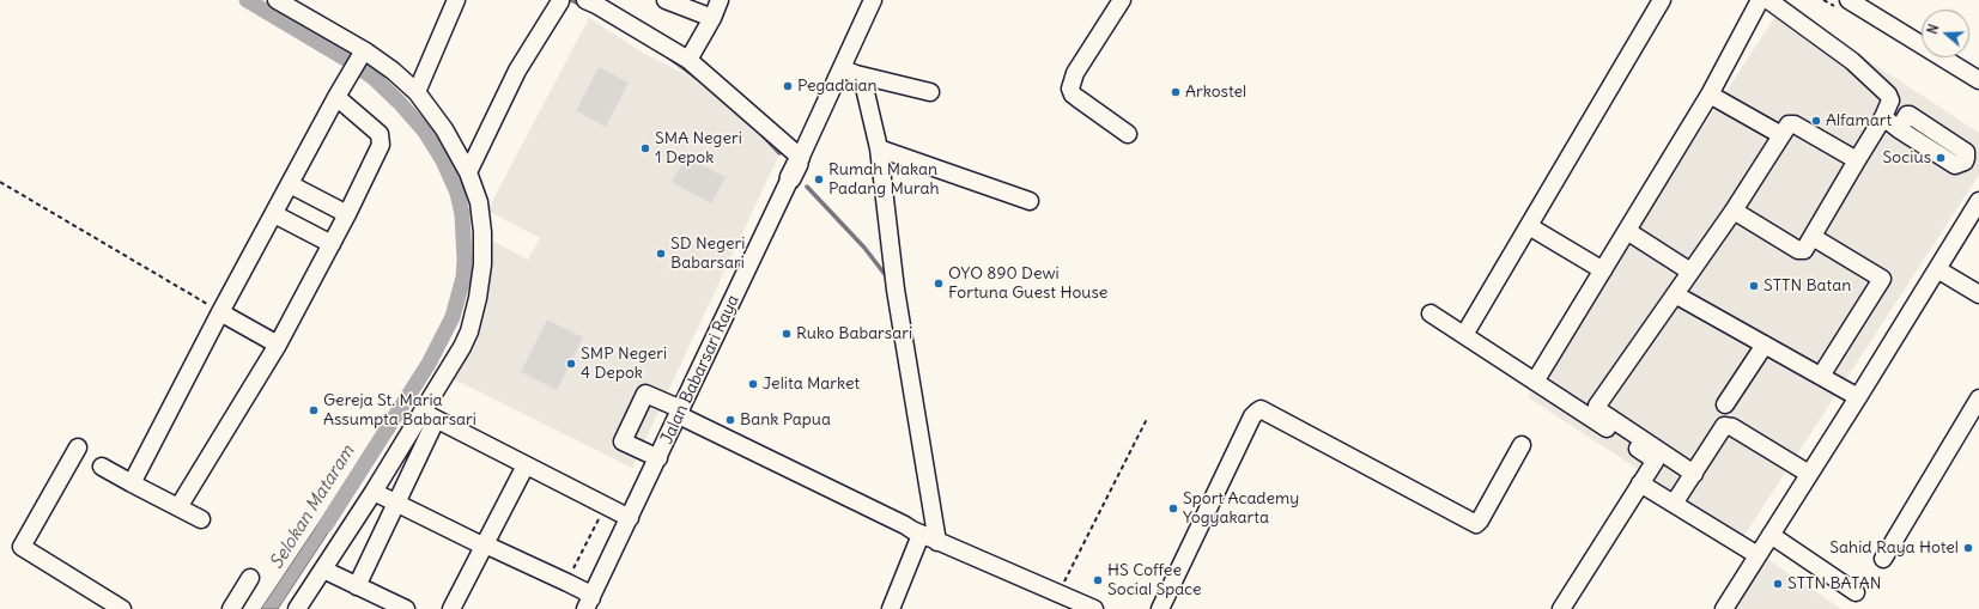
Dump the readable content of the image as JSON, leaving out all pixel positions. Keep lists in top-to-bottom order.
{
  "streets": {
    "street": ["Jalan Babarsari Raya"]
  },
  "water": ["Selokan Mataram"],
  "places": [
    "Pegadaian",
    "Arkostel",
    "Alfamart",
    "SMA Negeri 1 Depok",
    "Socius",
    "Rumah Makan Padang Murah",
    "SD Negeri Babarsari",
    "OYO 890 Dewi Fortuna Guest House",
    "STTN Batan",
    "Ruko Babarsari",
    "SMP Negeri 4 Depok",
    "Jelita Market",
    "Gereja St. Maria Assumpta Babarsari",
    "Bank Papua",
    "Sport Academy Yogyakarta",
    "Sahid Raya Hotel",
    "HS Coffee Social Space",
    "STTN BATAN"
  ],
  "north": "left"
}
